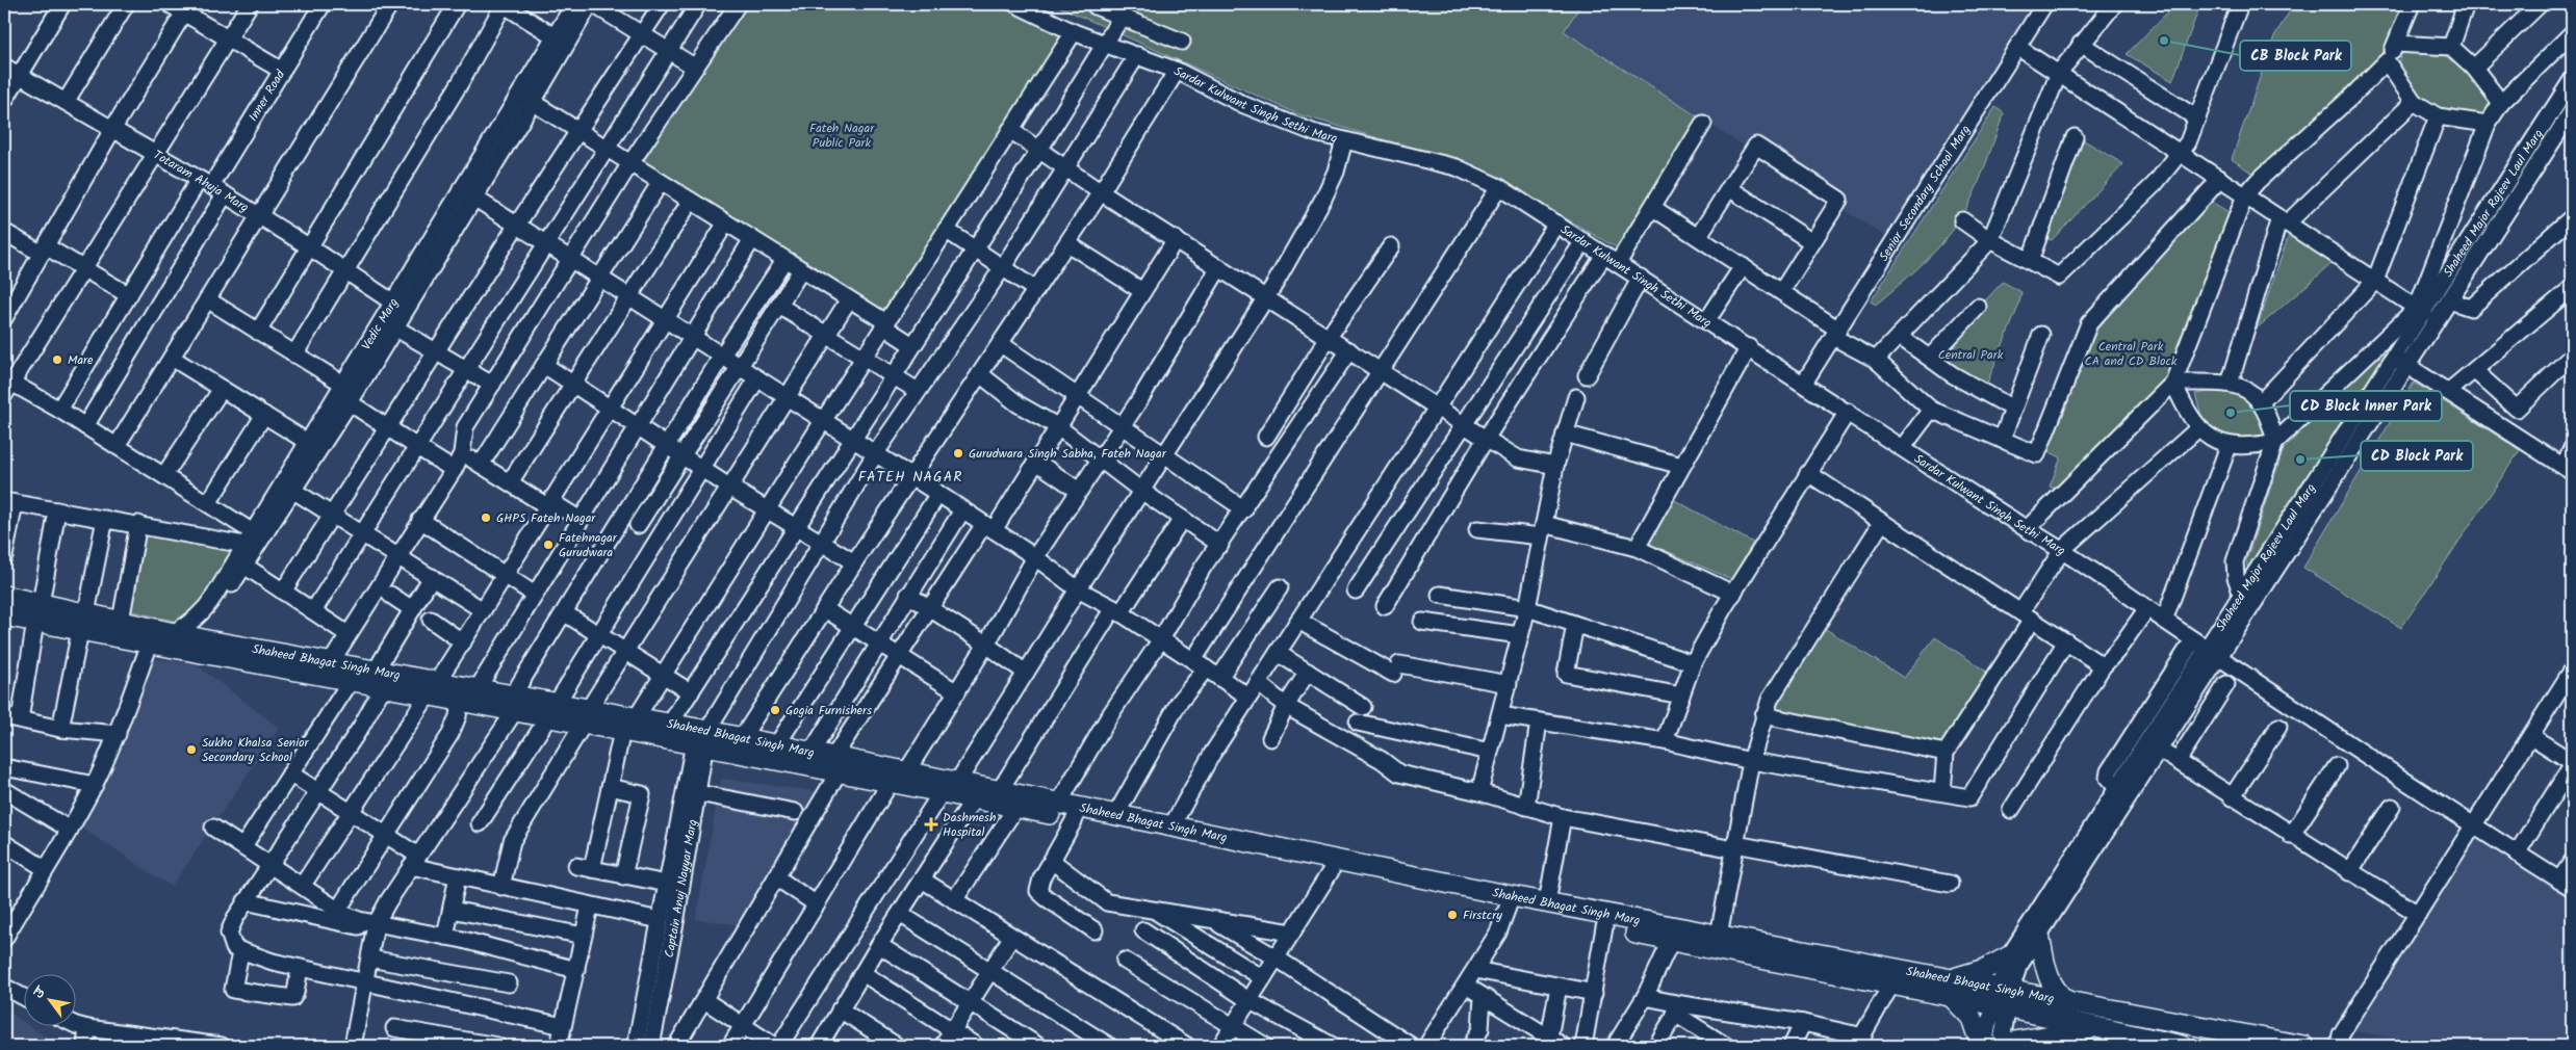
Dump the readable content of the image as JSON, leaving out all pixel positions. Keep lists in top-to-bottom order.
{
  "streets": {
    "main road": ["Shaheed Bhagat Singh Marg"],
    "street": [
      "Inner Road",
      "Sardar Kulwant Singh Sethi Marg",
      "Totaram Ahuja Marg",
      "Senior Secondary School Marg",
      "Shaheed Major Rajeev Laul Marg",
      "Vedic Marg",
      "Captain Anuj Nayyar Marg"
    ]
  },
  "crossings": [
    ["Inner Road", "Totaram Ahuja Marg"],
    ["Sardar Kulwant Singh Sethi Marg", "Senior Secondary School Marg"],
    ["Sardar Kulwant Singh Sethi Marg", "Shaheed Major Rajeev Laul Marg"],
    ["Totaram Ahuja Marg", "Vedic Marg"],
    ["Shaheed Major Rajeev Laul Marg", "Shaheed Bhagat Singh Marg"],
    ["Vedic Marg", "Shaheed Bhagat Singh Marg"],
    ["Shaheed Bhagat Singh Marg", "Captain Anuj Nayyar Marg"]
  ],
  "districts": ["FATEH NAGAR"],
  "parks": ["Fateh Nagar Public Park", "Central Park CA and CD Block", "Central Park"],
  "places": {
    "other": [
      "CB Block Park",
      "Mare",
      "CD Block Inner Park",
      "Gurudwara Singh Sabha, Fateh Nagar",
      "CD Block Park",
      "GHPS Fateh Nagar",
      "Fatehnagar Gurudwara",
      "Gogia Furnishers",
      "Sukho Khalsa Senior Secondary School",
      "Firstcry"
    ],
    "health": ["Dashmesh Hospital"]
  },
  "north": "top left"
}
